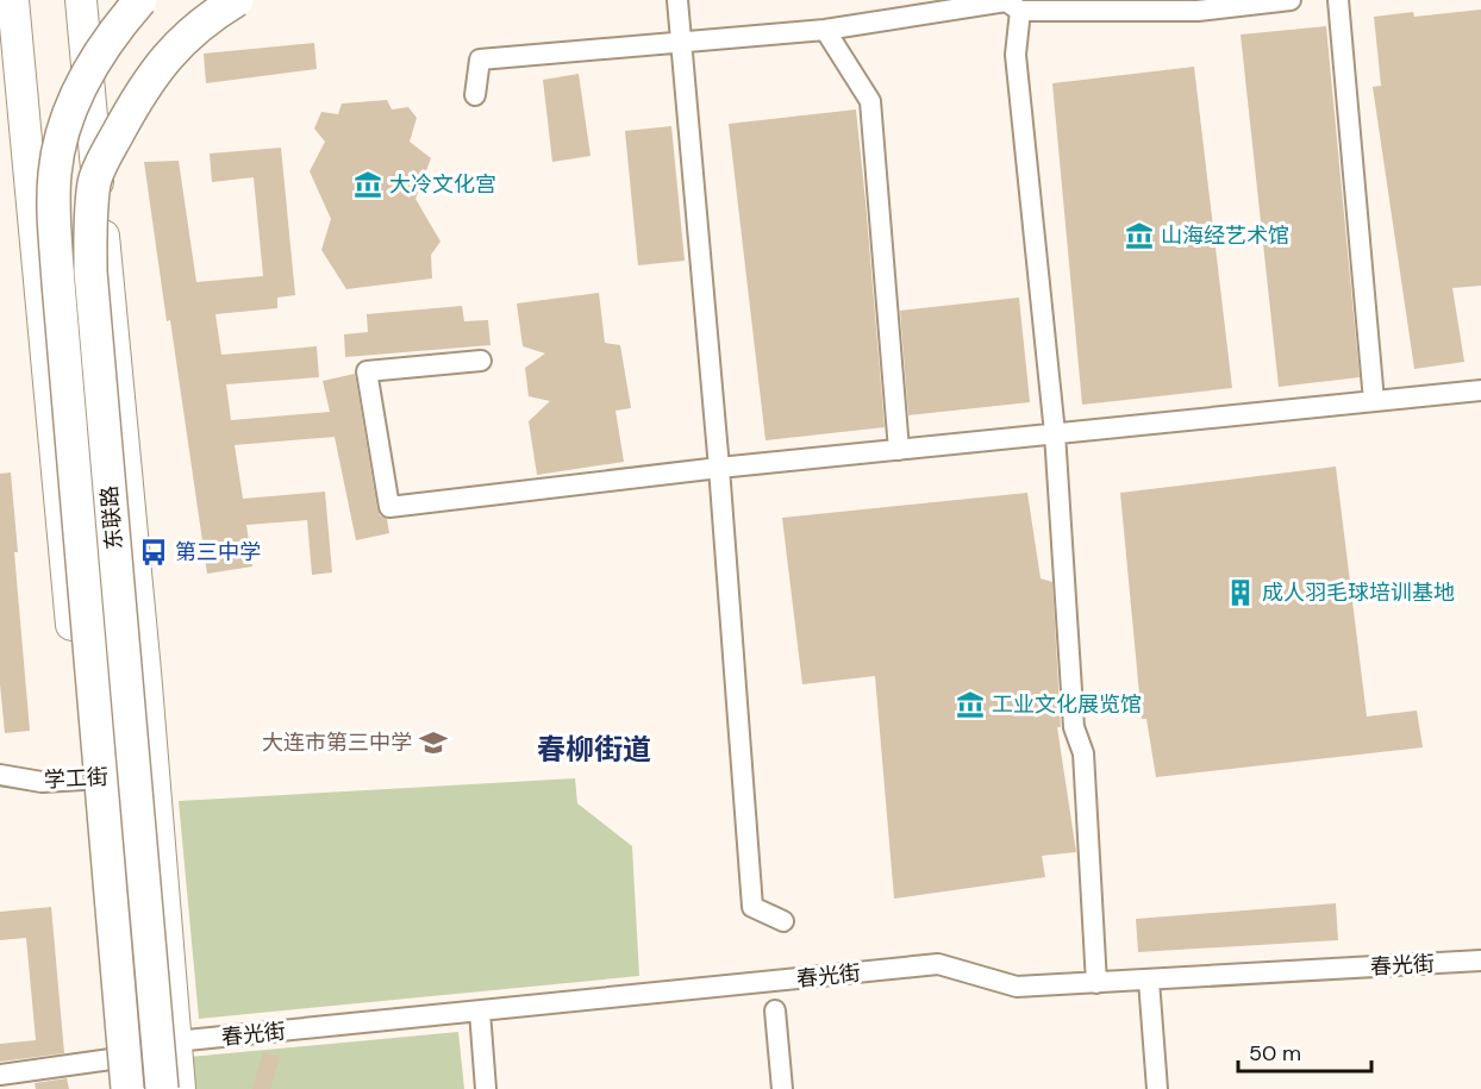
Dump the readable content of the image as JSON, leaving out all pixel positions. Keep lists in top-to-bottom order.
{
  "streets": {
    "highway": ["东联路"],
    "street": ["学工街", "春光街"]
  },
  "districts": ["春柳街道"],
  "places": {
    "museum": ["大冷文化宫", "山海经艺术馆", "工业文化展览馆"],
    "bus stop": ["第三中学"],
    "building": ["成人羽毛球培训基地"],
    "school or university": ["大连市第三中学"]
  },
  "scale_bar": "50 m"
}
